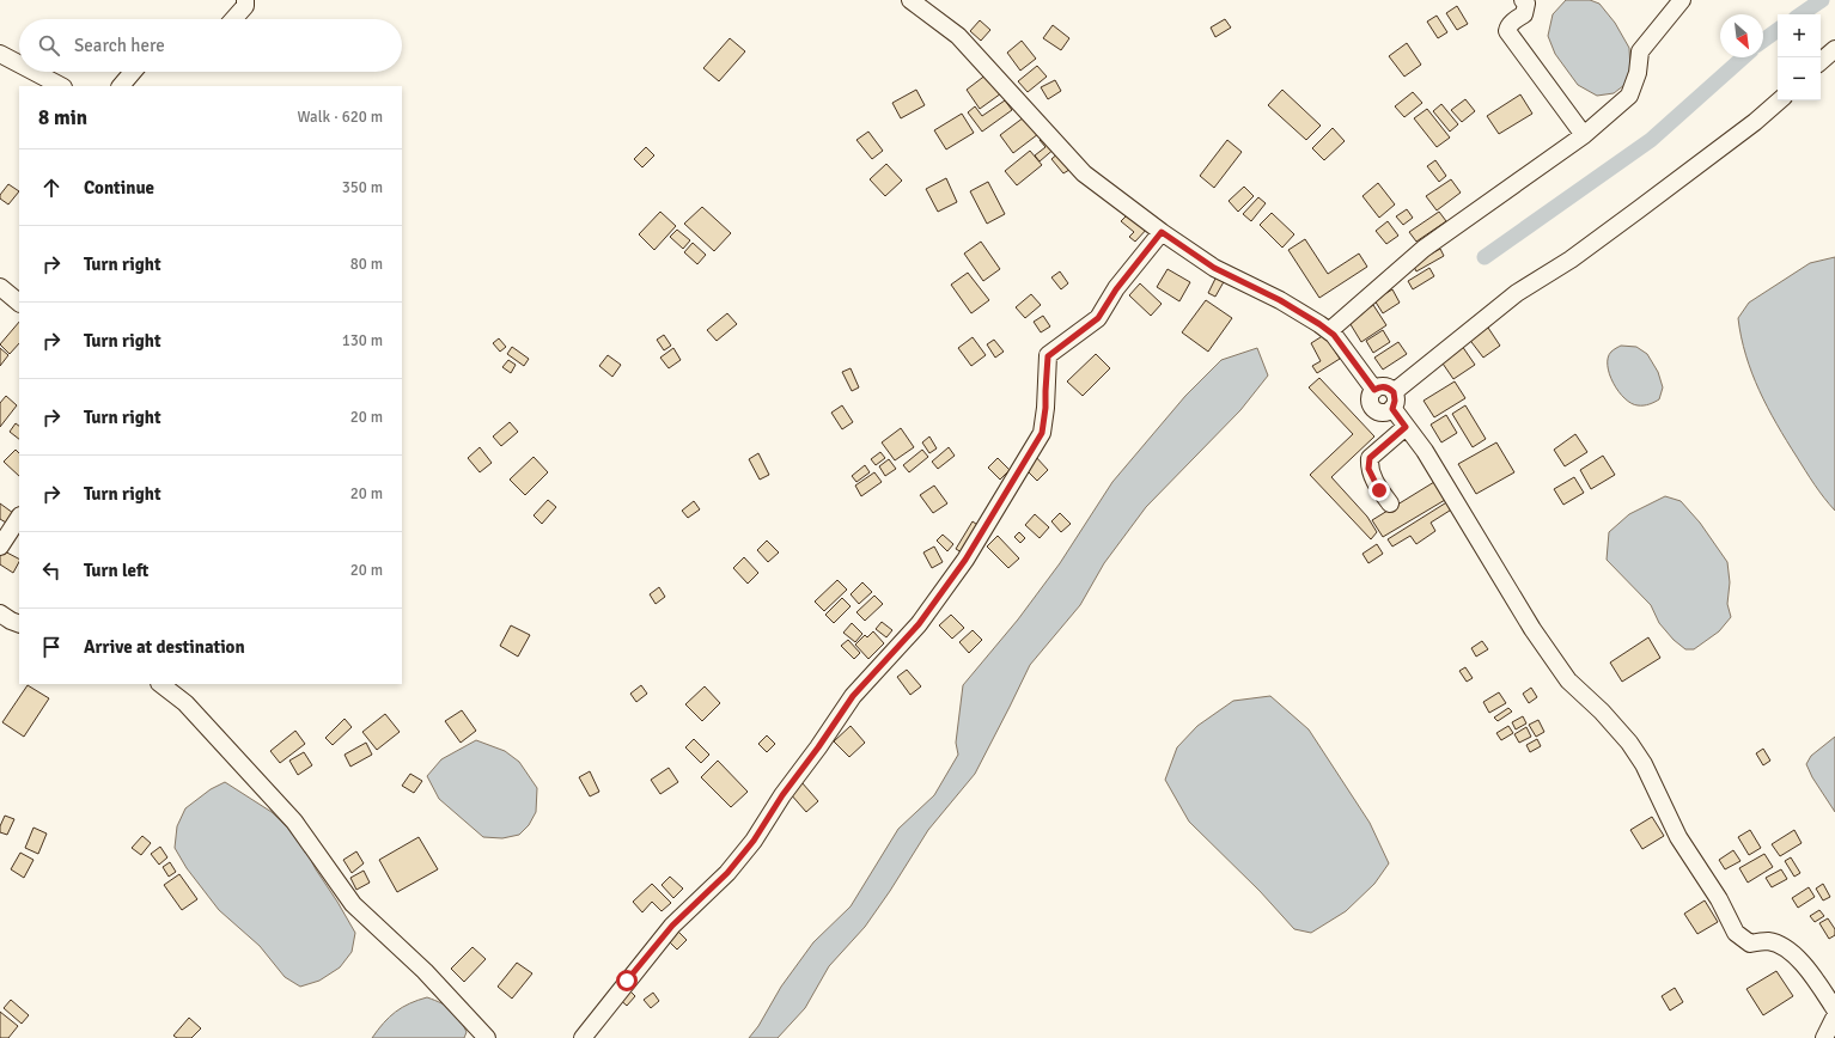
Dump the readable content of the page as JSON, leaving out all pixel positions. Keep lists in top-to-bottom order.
{
  "north": "bottom right",
  "page": {
    "map_buttons": ["+", "−"],
    "search": "Search here",
    "heading": ["8 min", "Walk · 620 m"],
    "list": [
      ["Continue", "350 m"],
      ["Turn right", "80 m"],
      ["Turn right", "130 m"],
      ["Turn right", "20 m"],
      ["Turn right", "20 m"],
      ["Turn left", "20 m"],
      "Arrive at destination"
    ]
  }
}
